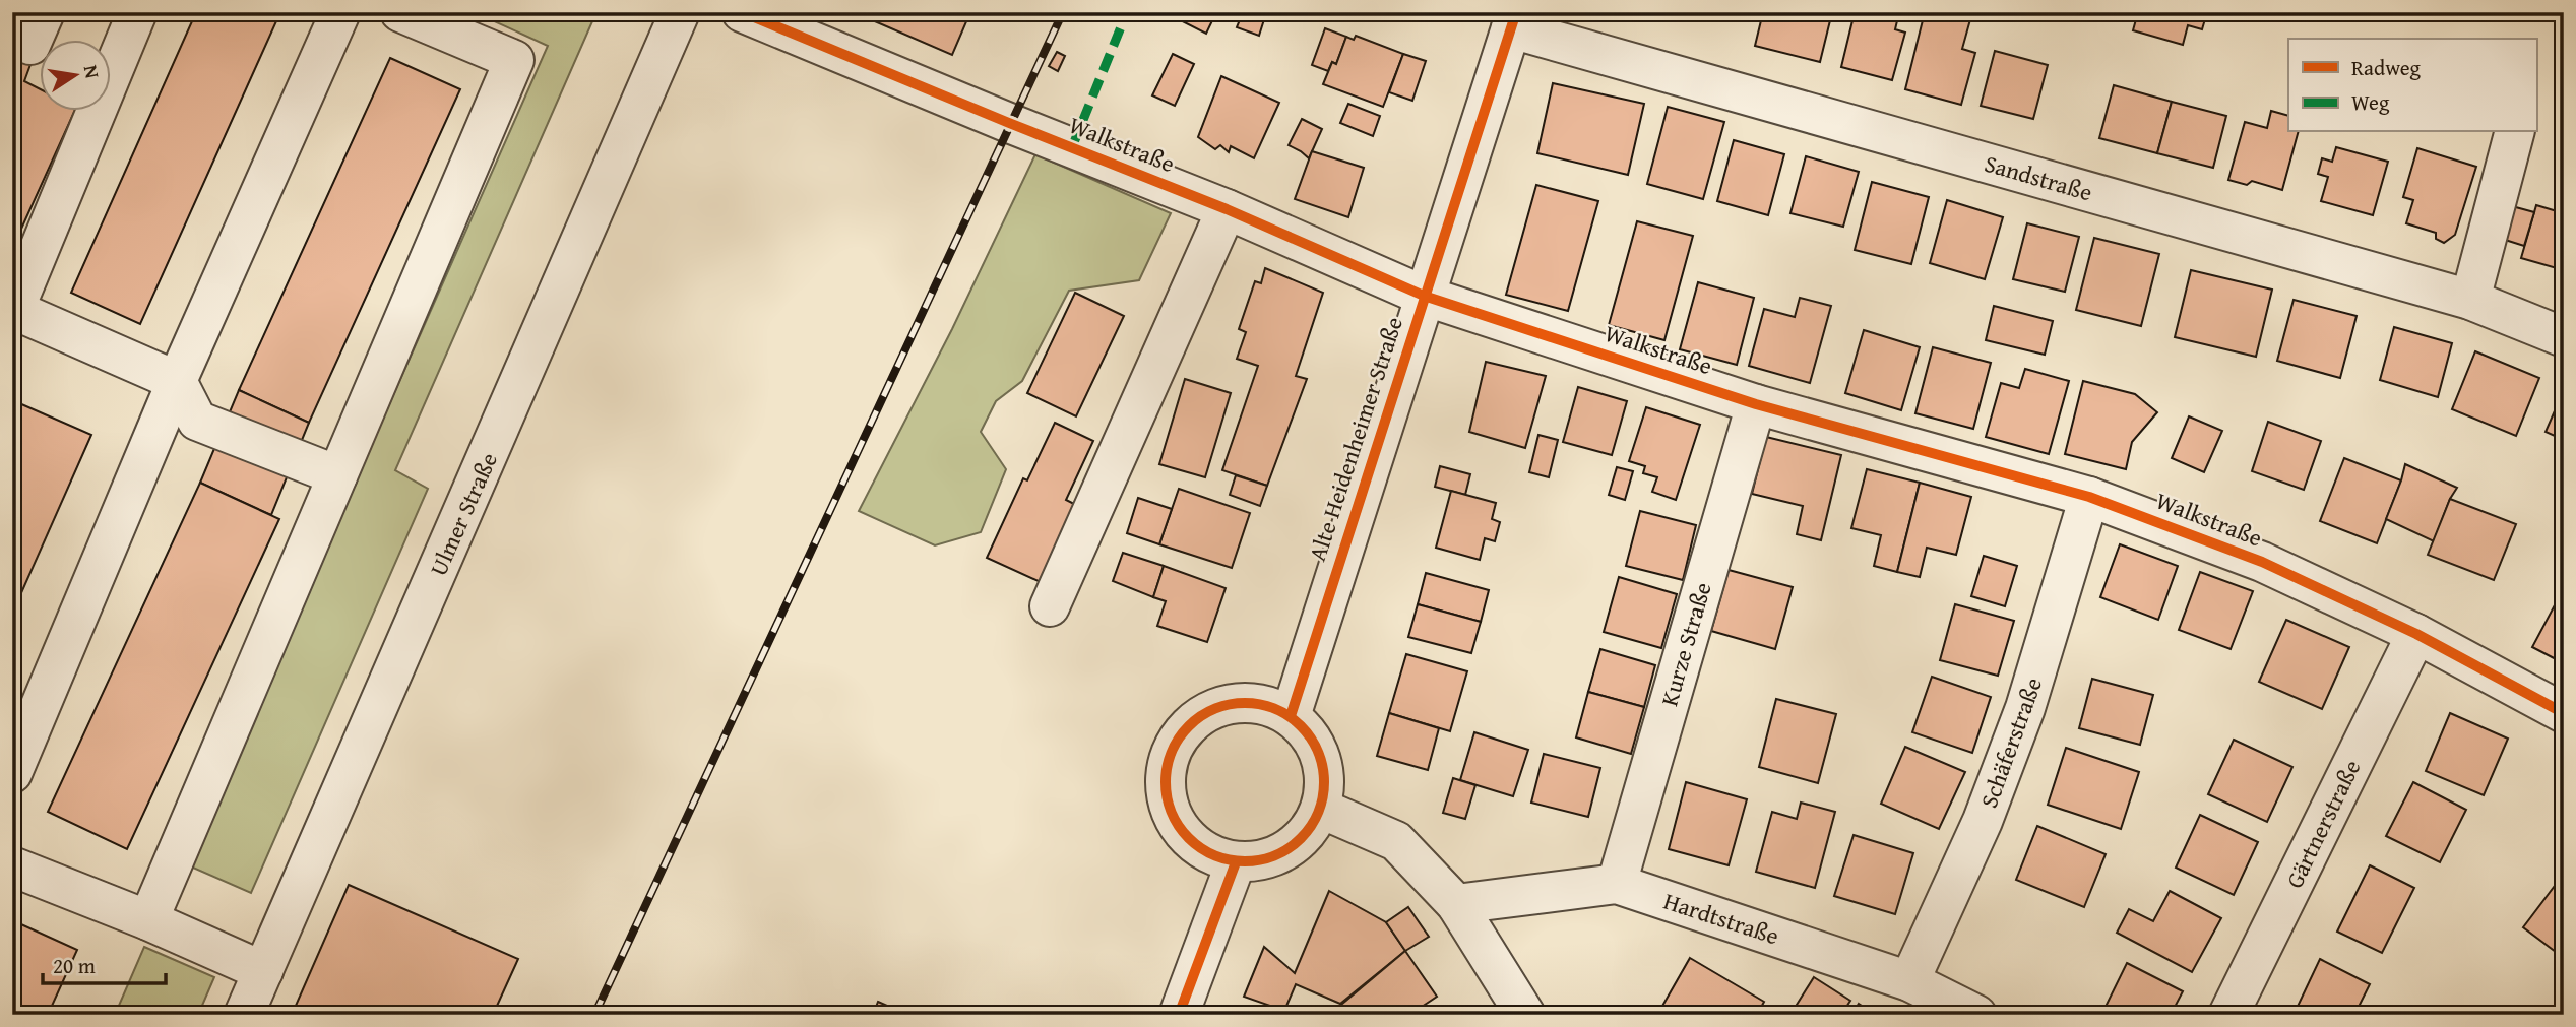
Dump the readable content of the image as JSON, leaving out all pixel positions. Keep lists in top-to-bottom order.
{
  "streets": {
    "street": [
      "Walkstraße",
      "Sandstraße",
      "Alte Heidenheimer Straße",
      "Ulmer Straße",
      "Kurze Straße",
      "Schäferstraße",
      "Gärtnerstraße",
      "Hardtstraße"
    ]
  },
  "crossings": [
    ["Walkstraße", "Alte Heidenheimer Straße"],
    ["Walkstraße", "Kurze Straße"],
    ["Walkstraße", "Schäferstraße"],
    ["Walkstraße", "Gärtnerstraße"],
    ["Sandstraße", "Alte Heidenheimer Straße"],
    ["Kurze Straße", "Hardtstraße"],
    ["Schäferstraße", "Hardtstraße"]
  ],
  "legend": ["Radweg", "Weg"],
  "scale_bar": "20 m",
  "north": "right"
}
